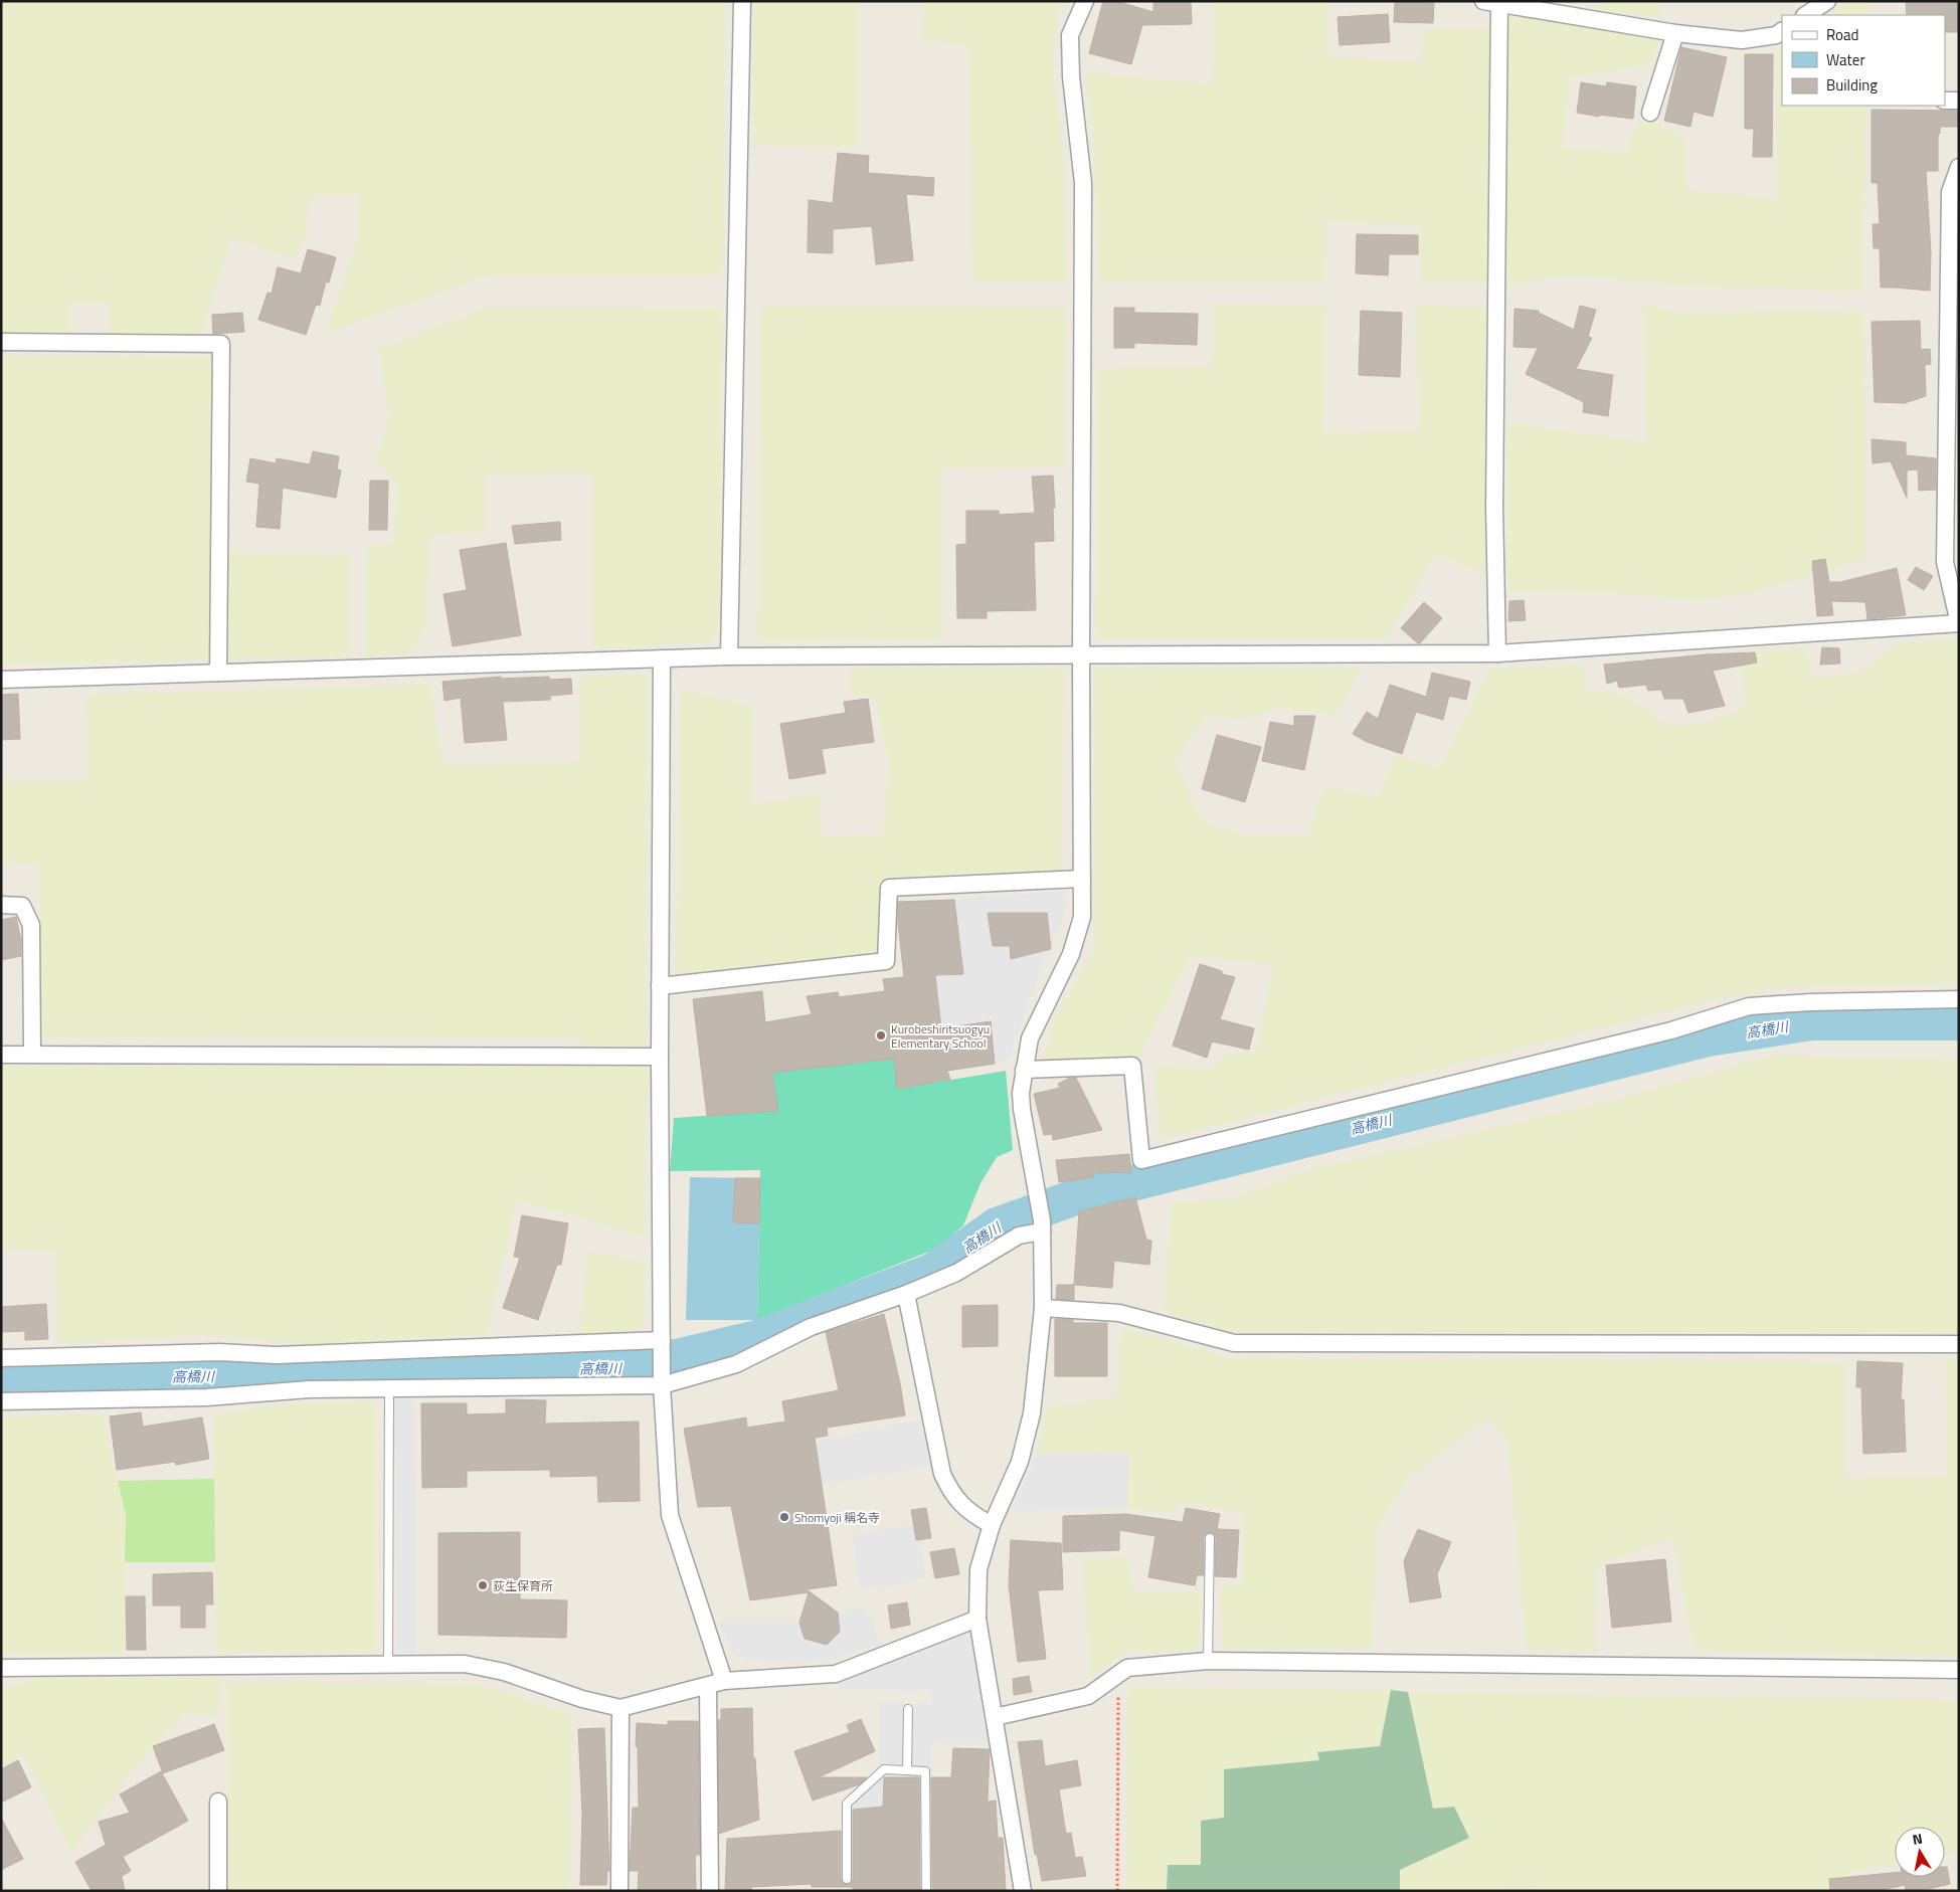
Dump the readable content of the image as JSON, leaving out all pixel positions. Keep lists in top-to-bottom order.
{
  "water": ["高橋川"],
  "places": ["Kurobeshiritsuogyu Elementary School", "Shomyoji 稱名寺", "荻生保育所"],
  "legend": ["Road", "Water", "Building"],
  "north": "top"
}
